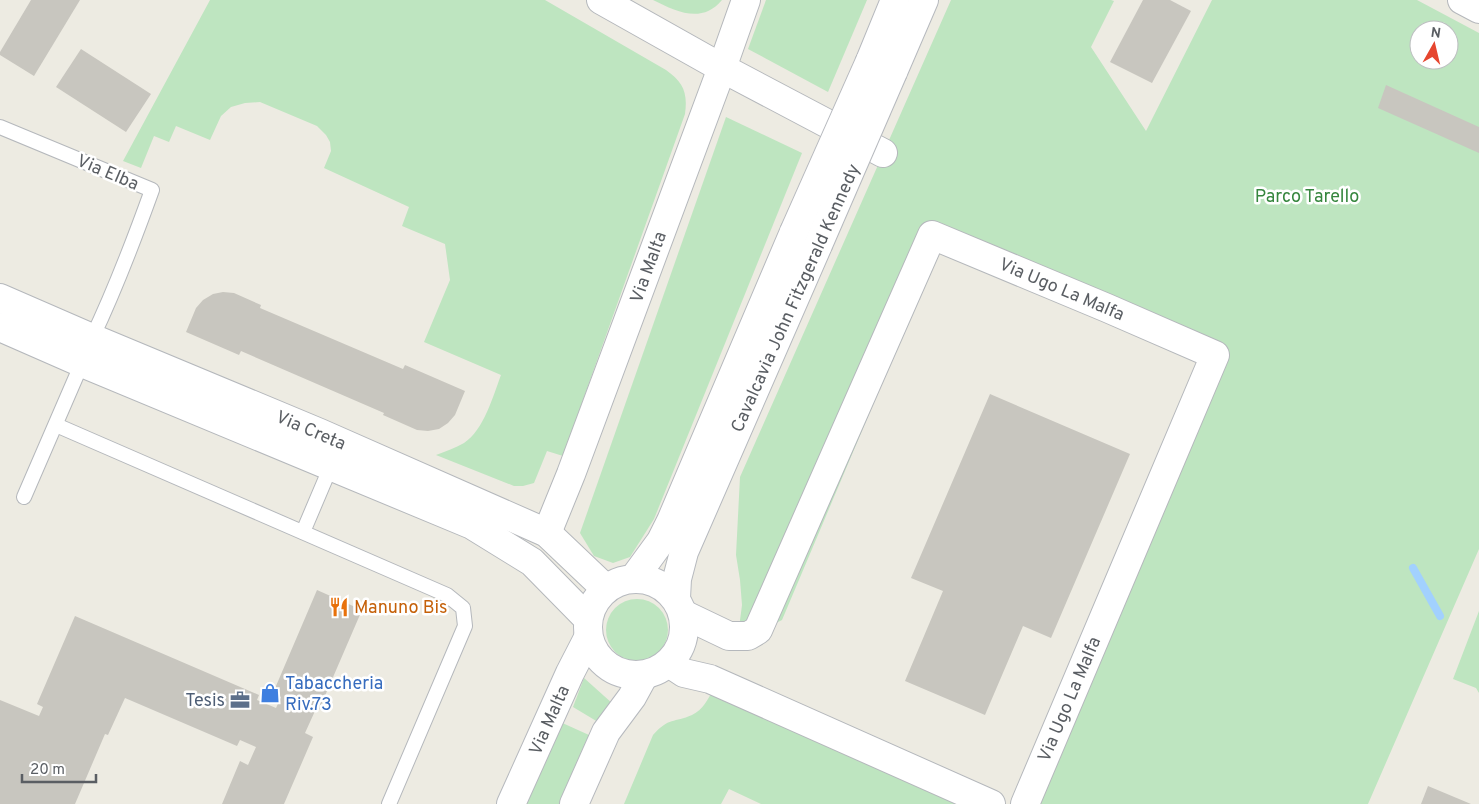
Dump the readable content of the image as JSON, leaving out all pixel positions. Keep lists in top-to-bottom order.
{
  "streets": {
    "street": [
      "Via Malta",
      "Via Ugo La Malfa",
      "Cavalcavia John Fitzgerald Kennedy",
      "Via Creta"
    ],
    "lane": ["Via Elba"]
  },
  "crossings": [
    ["Via Elba", "Via Creta"],
    ["Via Malta", "Via Ugo La Malfa"],
    ["Via Malta", "Cavalcavia John Fitzgerald Kennedy"],
    ["Via Malta", "Via Creta"],
    ["Via Ugo La Malfa", "Cavalcavia John Fitzgerald Kennedy"],
    ["Via Ugo La Malfa", "Via Creta"],
    ["Cavalcavia John Fitzgerald Kennedy", "Via Creta"]
  ],
  "parks": ["Parco Tarello"],
  "places": {
    "restaurant": ["Manuno Bis"],
    "shop": ["Tabaccheria Riv.73"],
    "office": ["Tesis"]
  },
  "scale_bar": "20 m",
  "north": "top"
}
